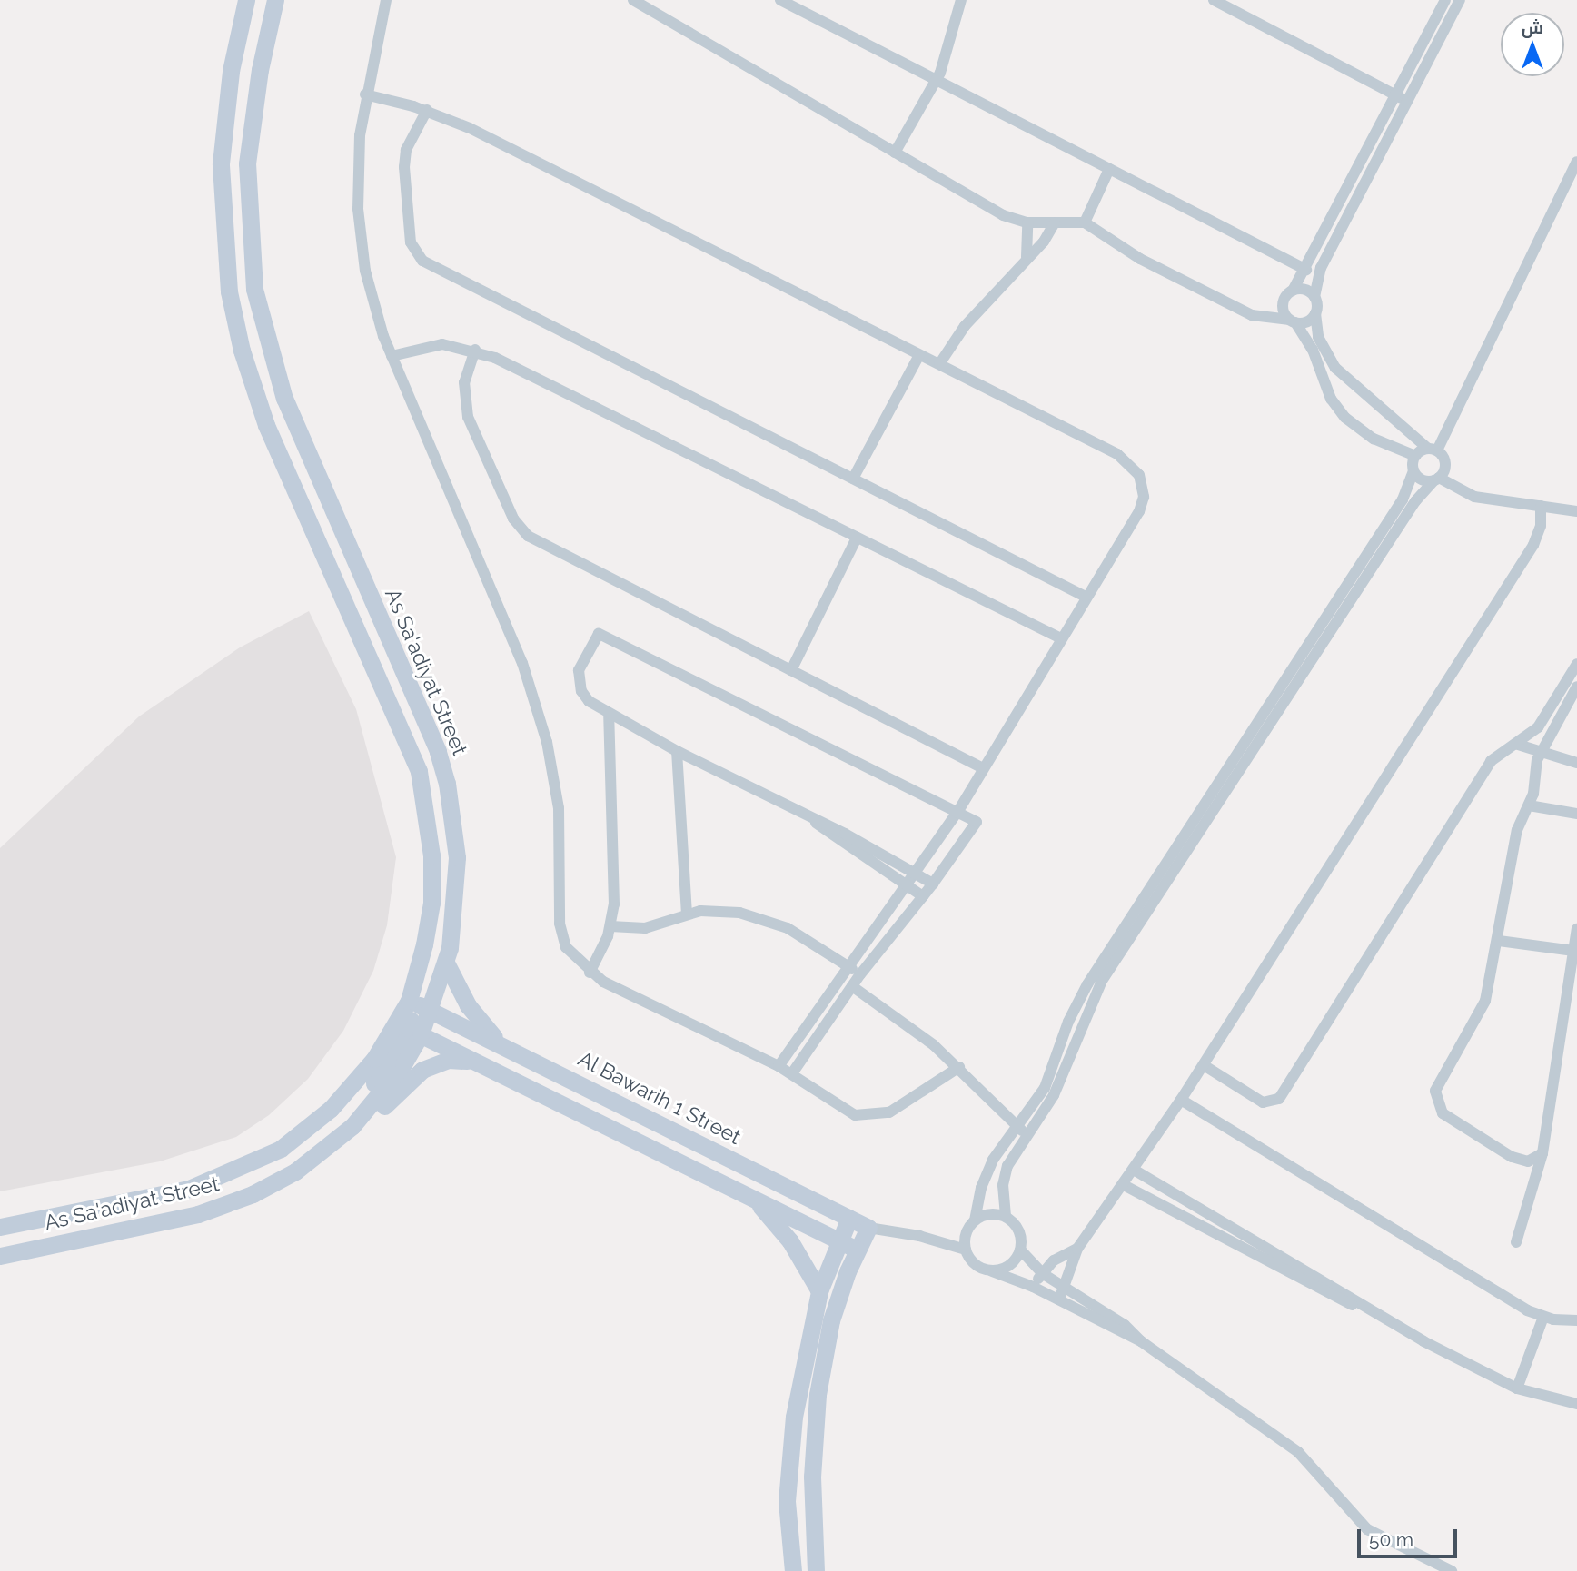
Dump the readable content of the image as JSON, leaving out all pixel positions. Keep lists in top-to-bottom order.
{
  "streets": {
    "street": ["As Sa'adiyat Street", "Al Bawarih 1 Street"]
  },
  "crossings": [
    ["As Sa'adiyat Street", "Al Bawarih 1 Street"]
  ],
  "scale_bar": "50 m",
  "north": "top"
}
